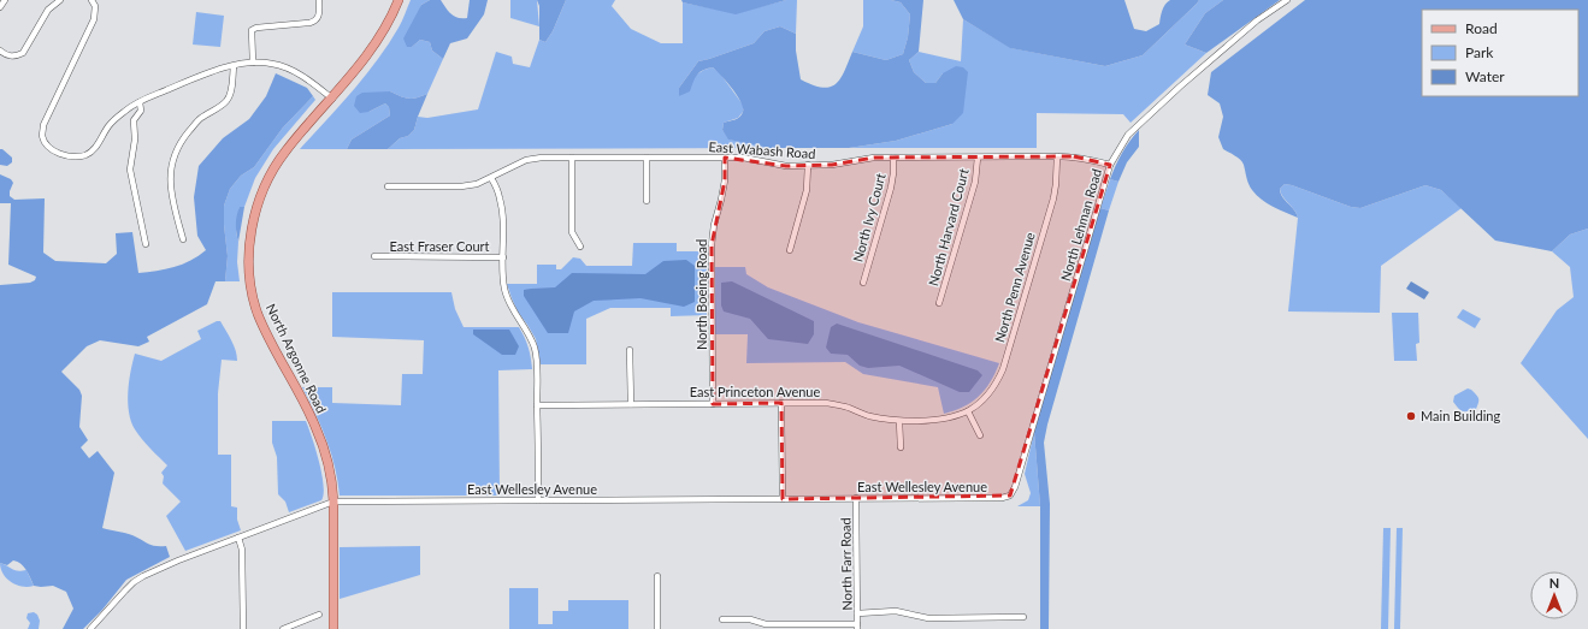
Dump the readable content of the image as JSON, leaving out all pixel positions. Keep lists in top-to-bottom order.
{
  "streets": {
    "main road": ["North Argonne Road"],
    "street": [
      "East Wabash Road",
      "North Ivy Court",
      "North Lehman Road",
      "North Harvard Court",
      "East Fraser Court",
      "North Penn Avenue",
      "North Boeing Road",
      "East Princeton Avenue",
      "East Wellesley Avenue",
      "North Farr Road"
    ]
  },
  "crossings": [
    ["East Wabash Road", "North Ivy Court"],
    ["East Wabash Road", "North Lehman Road"],
    ["East Wabash Road", "North Harvard Court"],
    ["East Wabash Road", "North Penn Avenue"],
    ["East Wabash Road", "North Boeing Road"],
    ["North Lehman Road", "East Wellesley Avenue"],
    ["North Penn Avenue", "East Princeton Avenue"],
    ["North Boeing Road", "East Princeton Avenue"],
    ["North Argonne Road", "East Wellesley Avenue"],
    ["East Wellesley Avenue", "North Farr Road"]
  ],
  "places": ["Main Building"],
  "legend": ["Road", "Park", "Water"],
  "north": "top"
}
